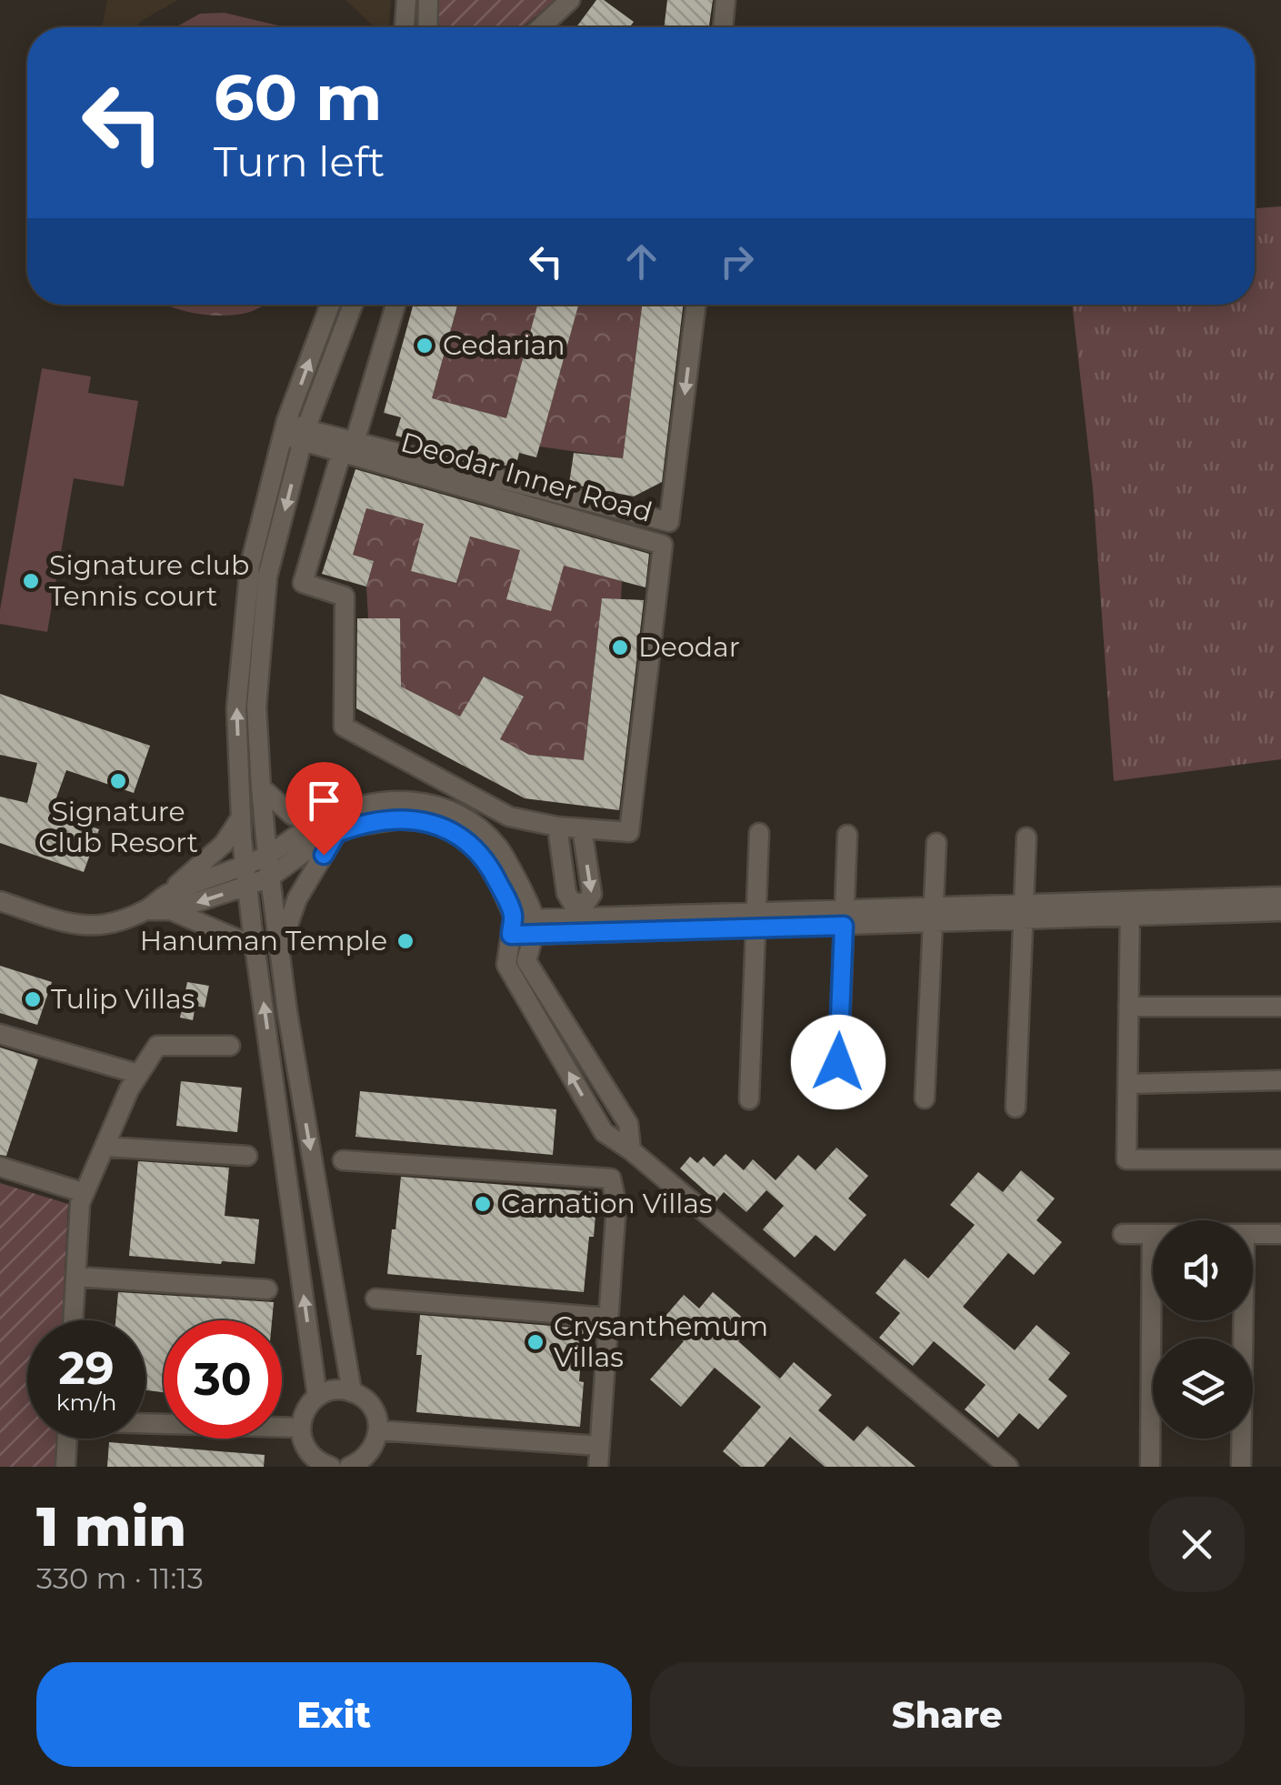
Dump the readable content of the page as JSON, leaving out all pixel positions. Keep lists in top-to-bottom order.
{
  "streets": {
    "street": ["Deodar Inner Road"]
  },
  "places": [
    "Cedarian",
    "Signature club Tennis court",
    "Deodar",
    "Signature Club Resort",
    "Hanuman Temple",
    "Tulip Villas",
    "Carnation Villas",
    "Crysanthemum Villas"
  ],
  "page": {
    "turn": ["60 m", "Turn left"],
    "speed": "29 km/h",
    "limit": "30",
    "heading": ["1 min", "330 m · 11:13"],
    "buttons": ["Exit", "Share"]
  }
}
